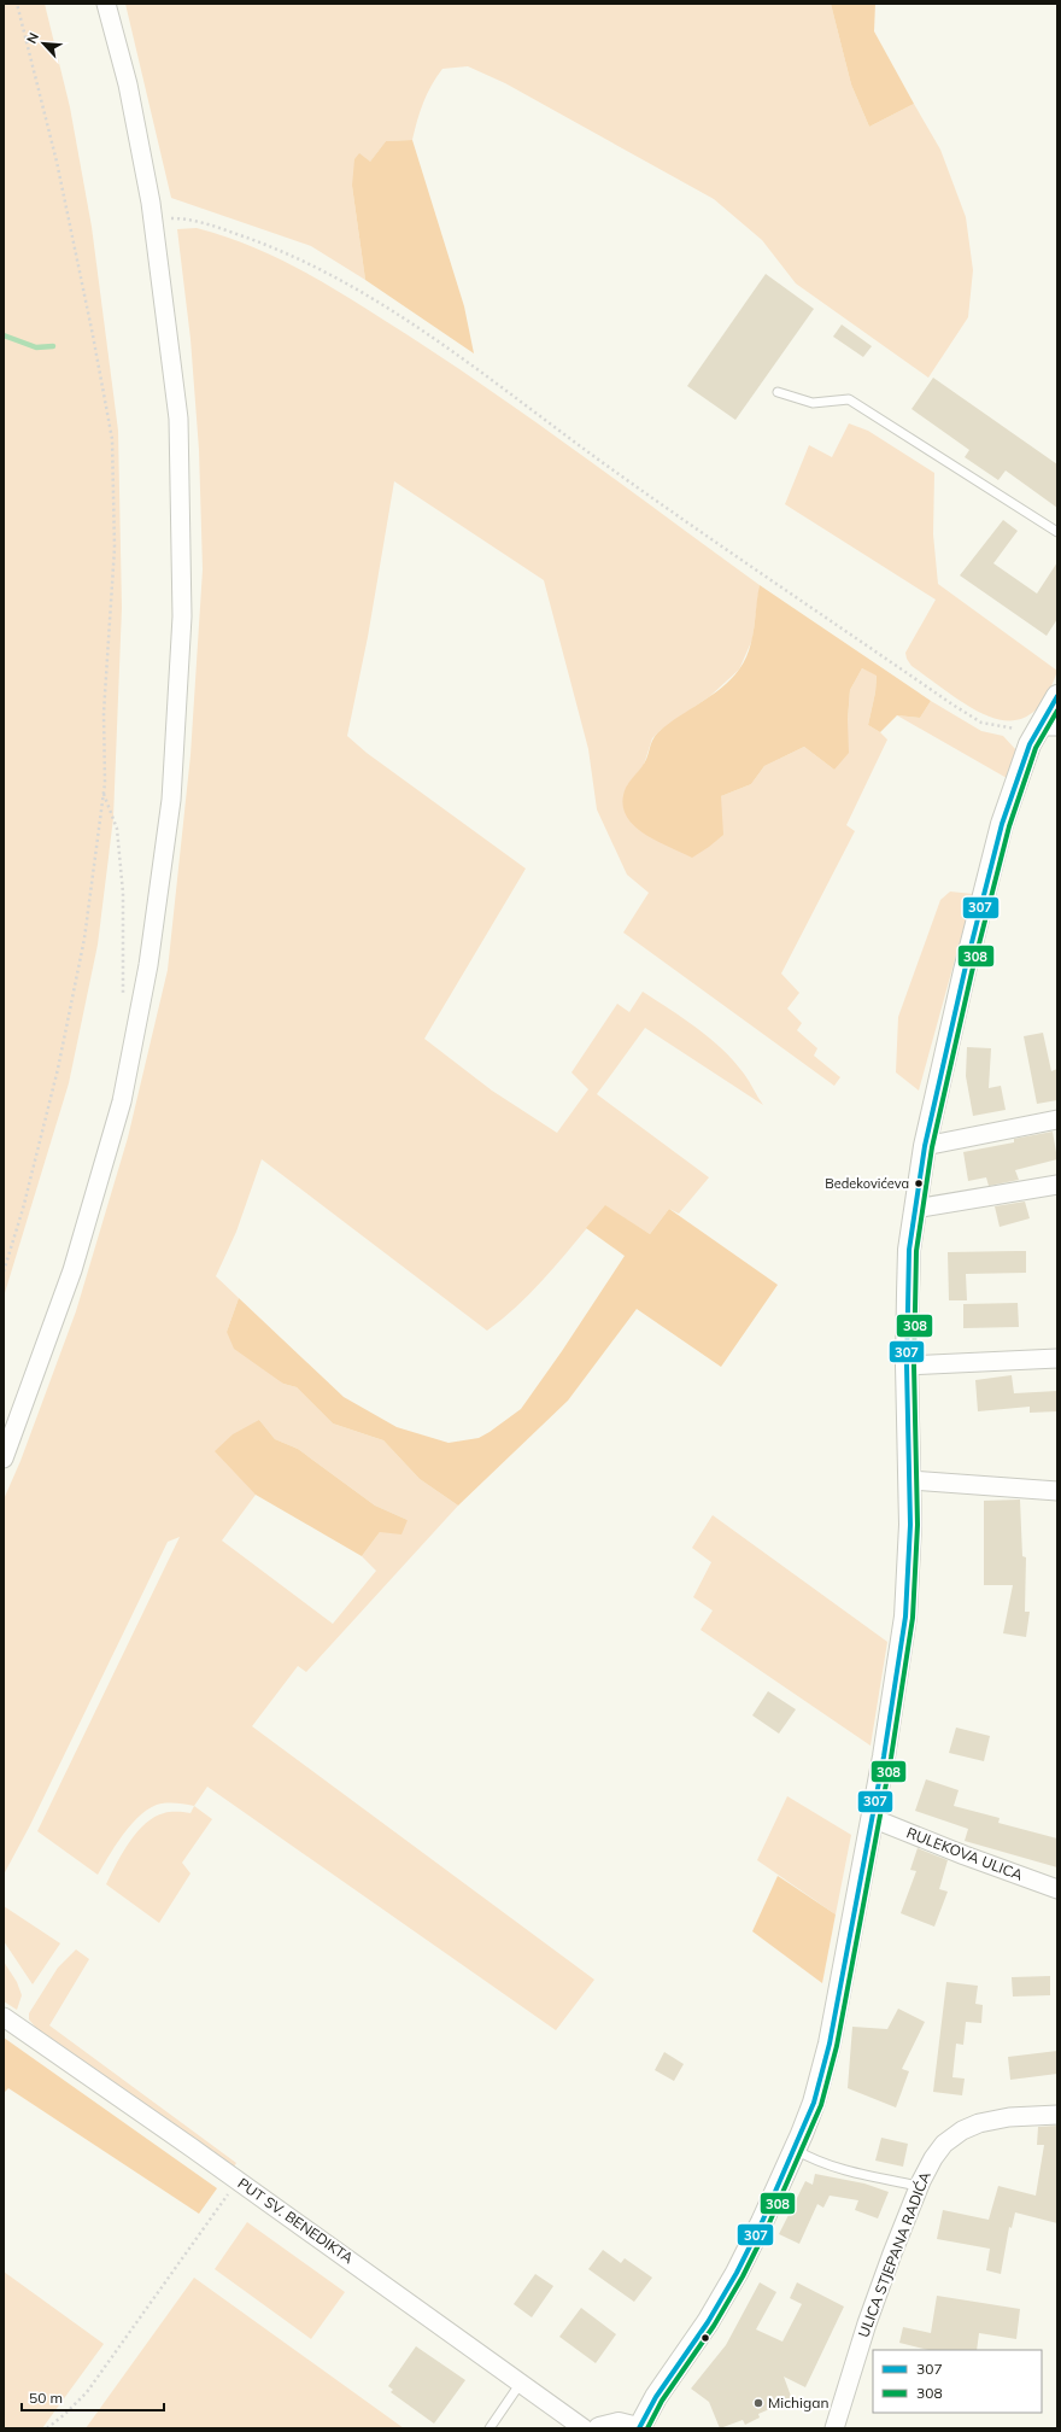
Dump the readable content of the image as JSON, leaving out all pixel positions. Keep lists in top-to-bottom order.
{
  "streets": {
    "street": ["RULEKOVA ULICA", "PUT SV. BENEDIKTA", "ULICA STJEPANA RADIĆA"]
  },
  "places": ["Bedekovićeva", "Michigan"],
  "lines": ["transit line 307", "transit line 308"],
  "legend": ["307", "308"],
  "scale_bar": "50 m",
  "north": "top left"
}
